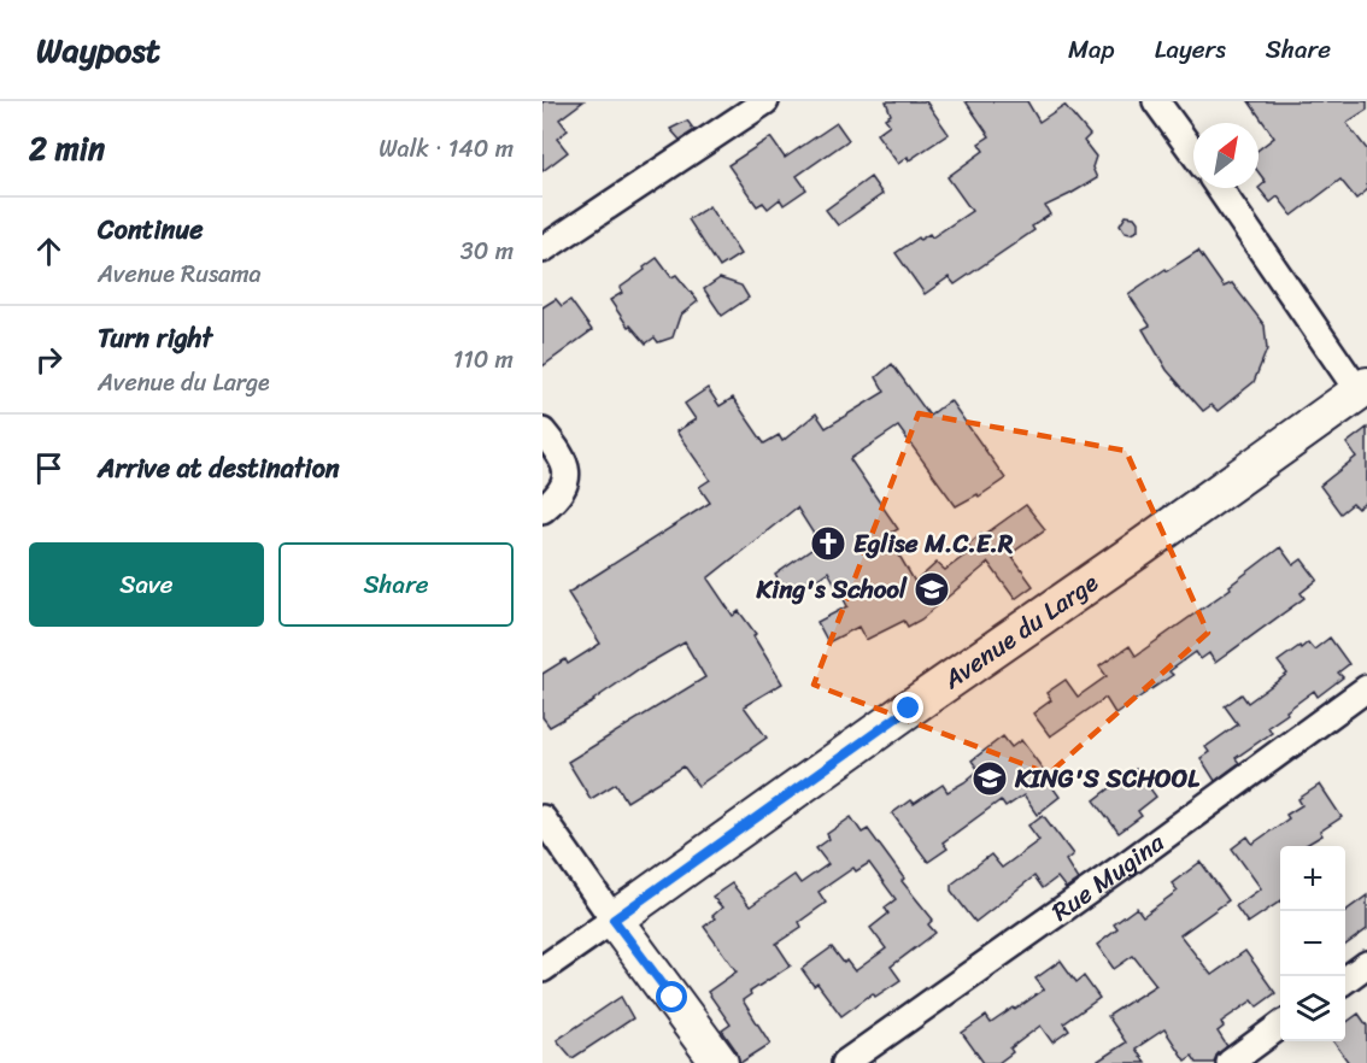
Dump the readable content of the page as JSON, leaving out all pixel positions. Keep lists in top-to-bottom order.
{
  "streets": {
    "main road": ["Avenue du Large"],
    "street": ["Rue Mugina"]
  },
  "places": {
    "church": ["Eglise M.C.E.R"],
    "school or university": ["King's School", "KING'S SCHOOL"]
  },
  "north": "top right",
  "page": {
    "header": "Waypost",
    "nav": ["Map", "Layers", "Share"],
    "heading": ["2 min", "Walk · 140 m"],
    "list": [
      ["Continue", "Avenue Rusama", "30 m"],
      ["Turn right", "Avenue du Large", "110 m"],
      "Arrive at destination"
    ],
    "buttons": ["Save", "Share"],
    "map_buttons": ["+", "−"]
  }
}
